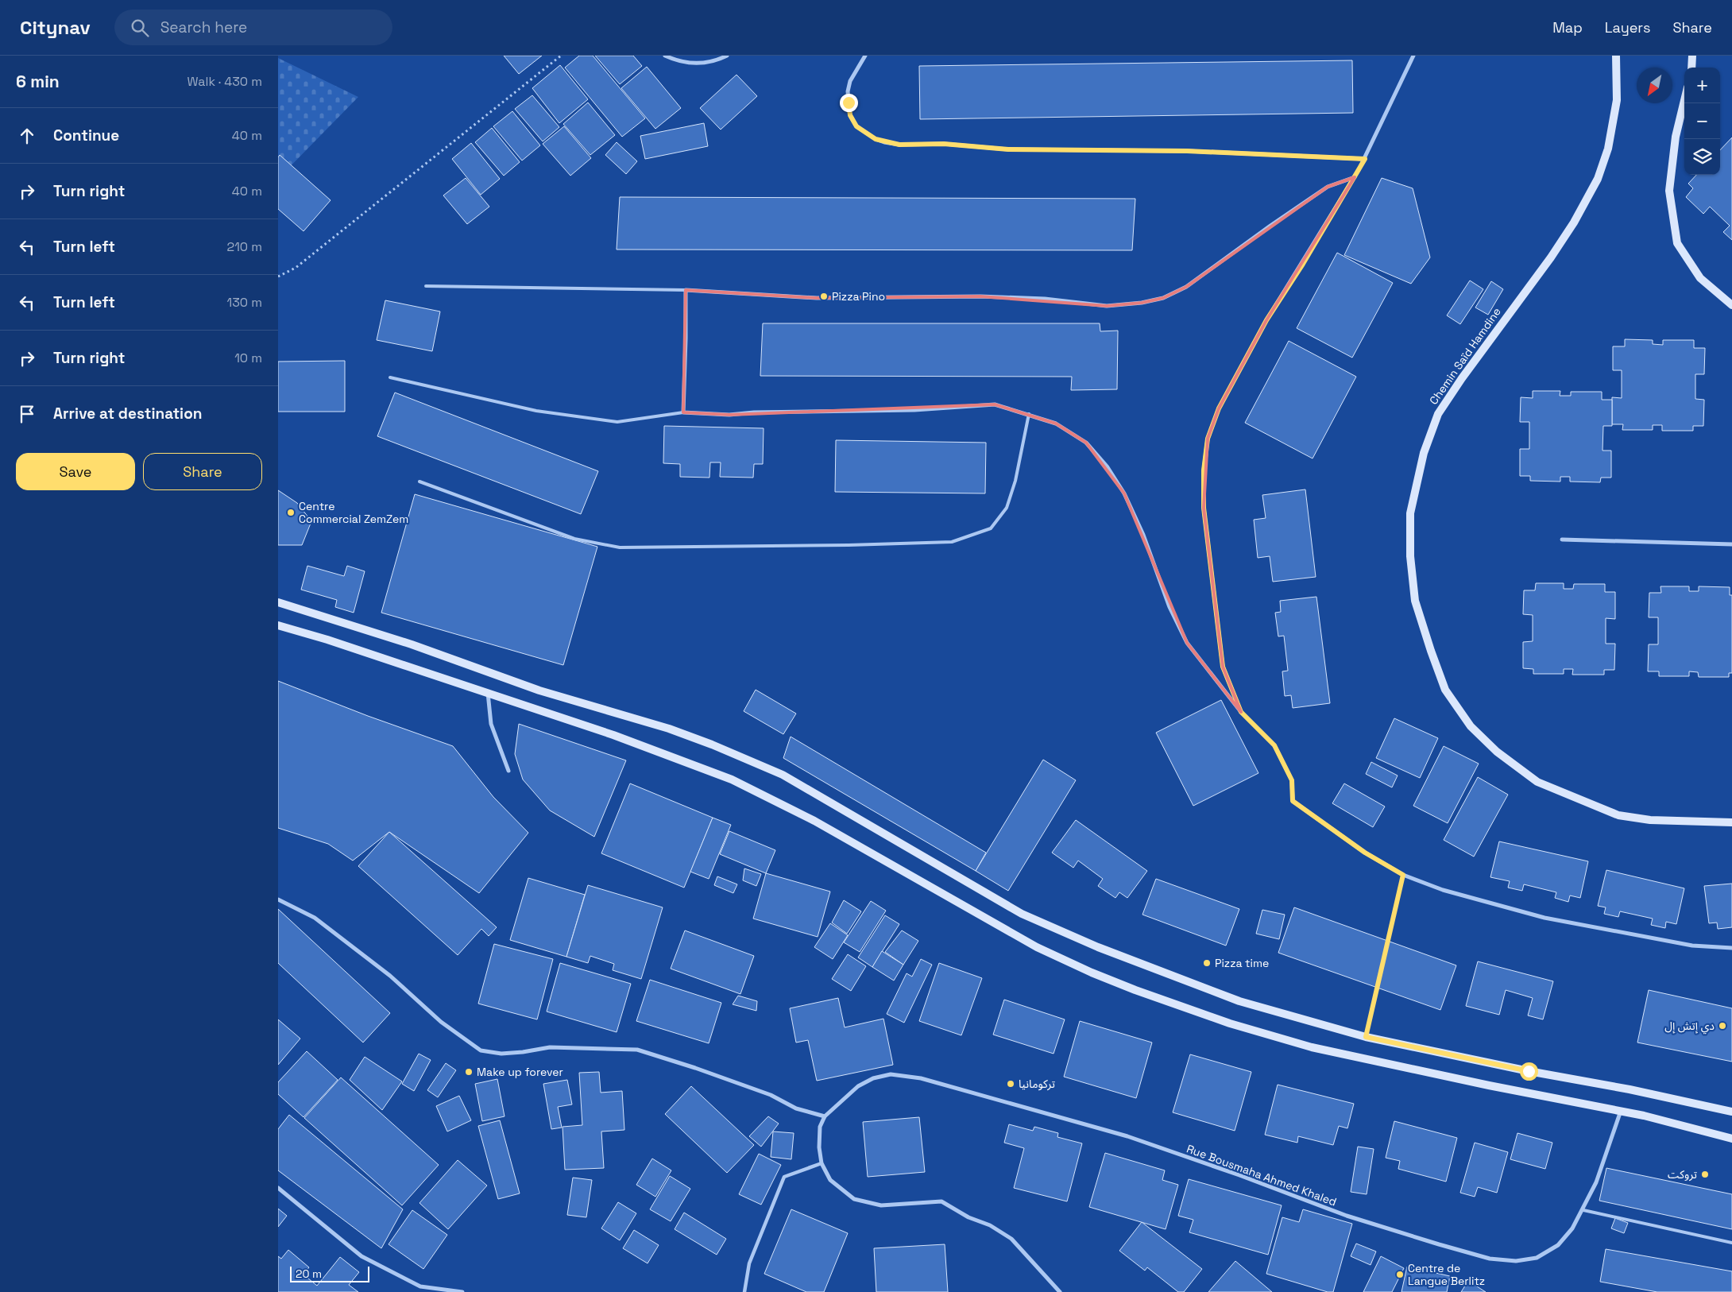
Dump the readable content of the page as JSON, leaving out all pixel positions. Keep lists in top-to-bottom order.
{
  "streets": {
    "main road": ["Chemin Saïd Hamdine"],
    "street": ["Rue Bousmaha Ahmed Khaled"]
  },
  "places": [
    "Pizza Pino",
    "Centre Commercial ZemZem",
    "Pizza time",
    "دي إتش إل",
    "Make up forever",
    "تركومانيا",
    "تروكت",
    "Centre de Langue Berlitz"
  ],
  "scale_bar": "20 m",
  "north": "bottom left",
  "page": {
    "header": "Citynav",
    "search": "Search here",
    "nav": ["Map", "Layers", "Share"],
    "heading": ["6 min", "Walk · 430 m"],
    "map_buttons": ["+", "−"],
    "list": [
      ["Continue", "40 m"],
      ["Turn right", "40 m"],
      ["Turn left", "210 m"],
      ["Turn left", "130 m"],
      ["Turn right", "10 m"],
      "Arrive at destination"
    ],
    "buttons": ["Save", "Share"],
    "scale": "20 m"
  }
}
